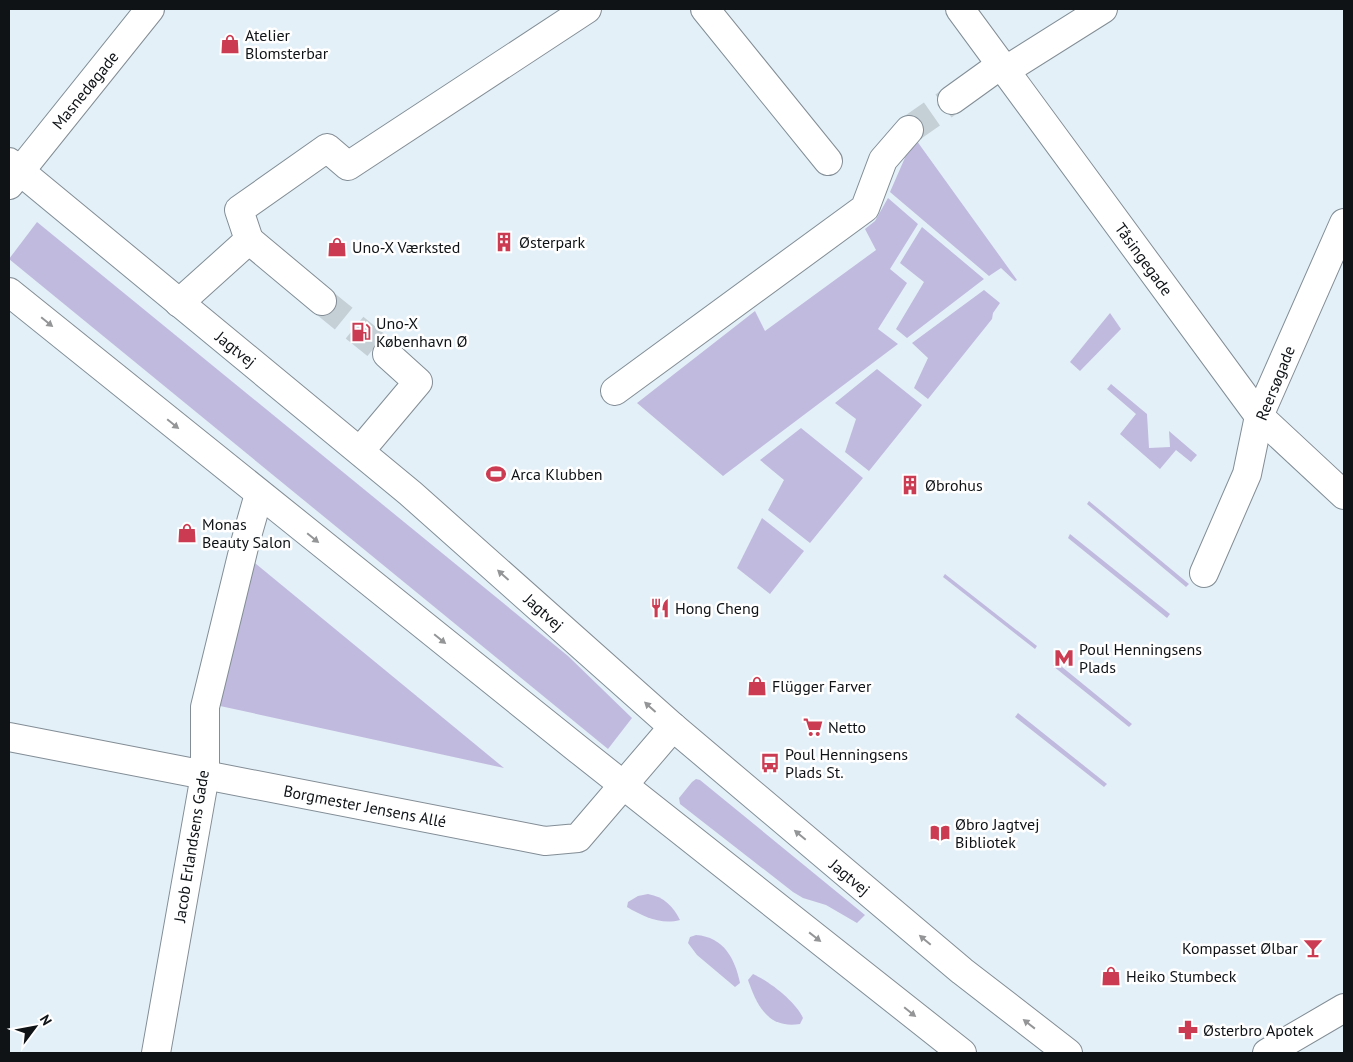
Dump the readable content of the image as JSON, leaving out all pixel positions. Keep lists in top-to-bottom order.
{
  "streets": {
    "street": [
      "Masnedøgade",
      "Tåsingegade",
      "Jagtvej",
      "Reersøgade",
      "Borgmester Jensens Allé",
      "Jacob Erlandsens Gade"
    ]
  },
  "crossings": [
    ["Masnedøgade", "Jagtvej"],
    ["Tåsingegade", "Reersøgade"],
    ["Jagtvej", "Borgmester Jensens Allé"],
    ["Borgmester Jensens Allé", "Jacob Erlandsens Gade"]
  ],
  "places": {
    "shop": [
      "Atelier Blomsterbar",
      "Uno-X Værksted",
      "Monas Beauty Salon",
      "Flügger Farver",
      "Heiko Stumbeck"
    ],
    "building": ["Østerpark", "Øbrohus"],
    "fuel station": ["Uno-X København Ø"],
    "sports": ["Arca Klubben"],
    "restaurant": ["Hong Cheng"],
    "metro station": ["Poul Henningsens Plads"],
    "supermarket": ["Netto"],
    "bus stop": ["Poul Henningsens Plads St."],
    "library": ["Øbro Jagtvej Bibliotek"],
    "bar": ["Kompasset Ølbar"],
    "pharmacy": ["Østerbro Apotek"]
  },
  "north": "top right"
}
